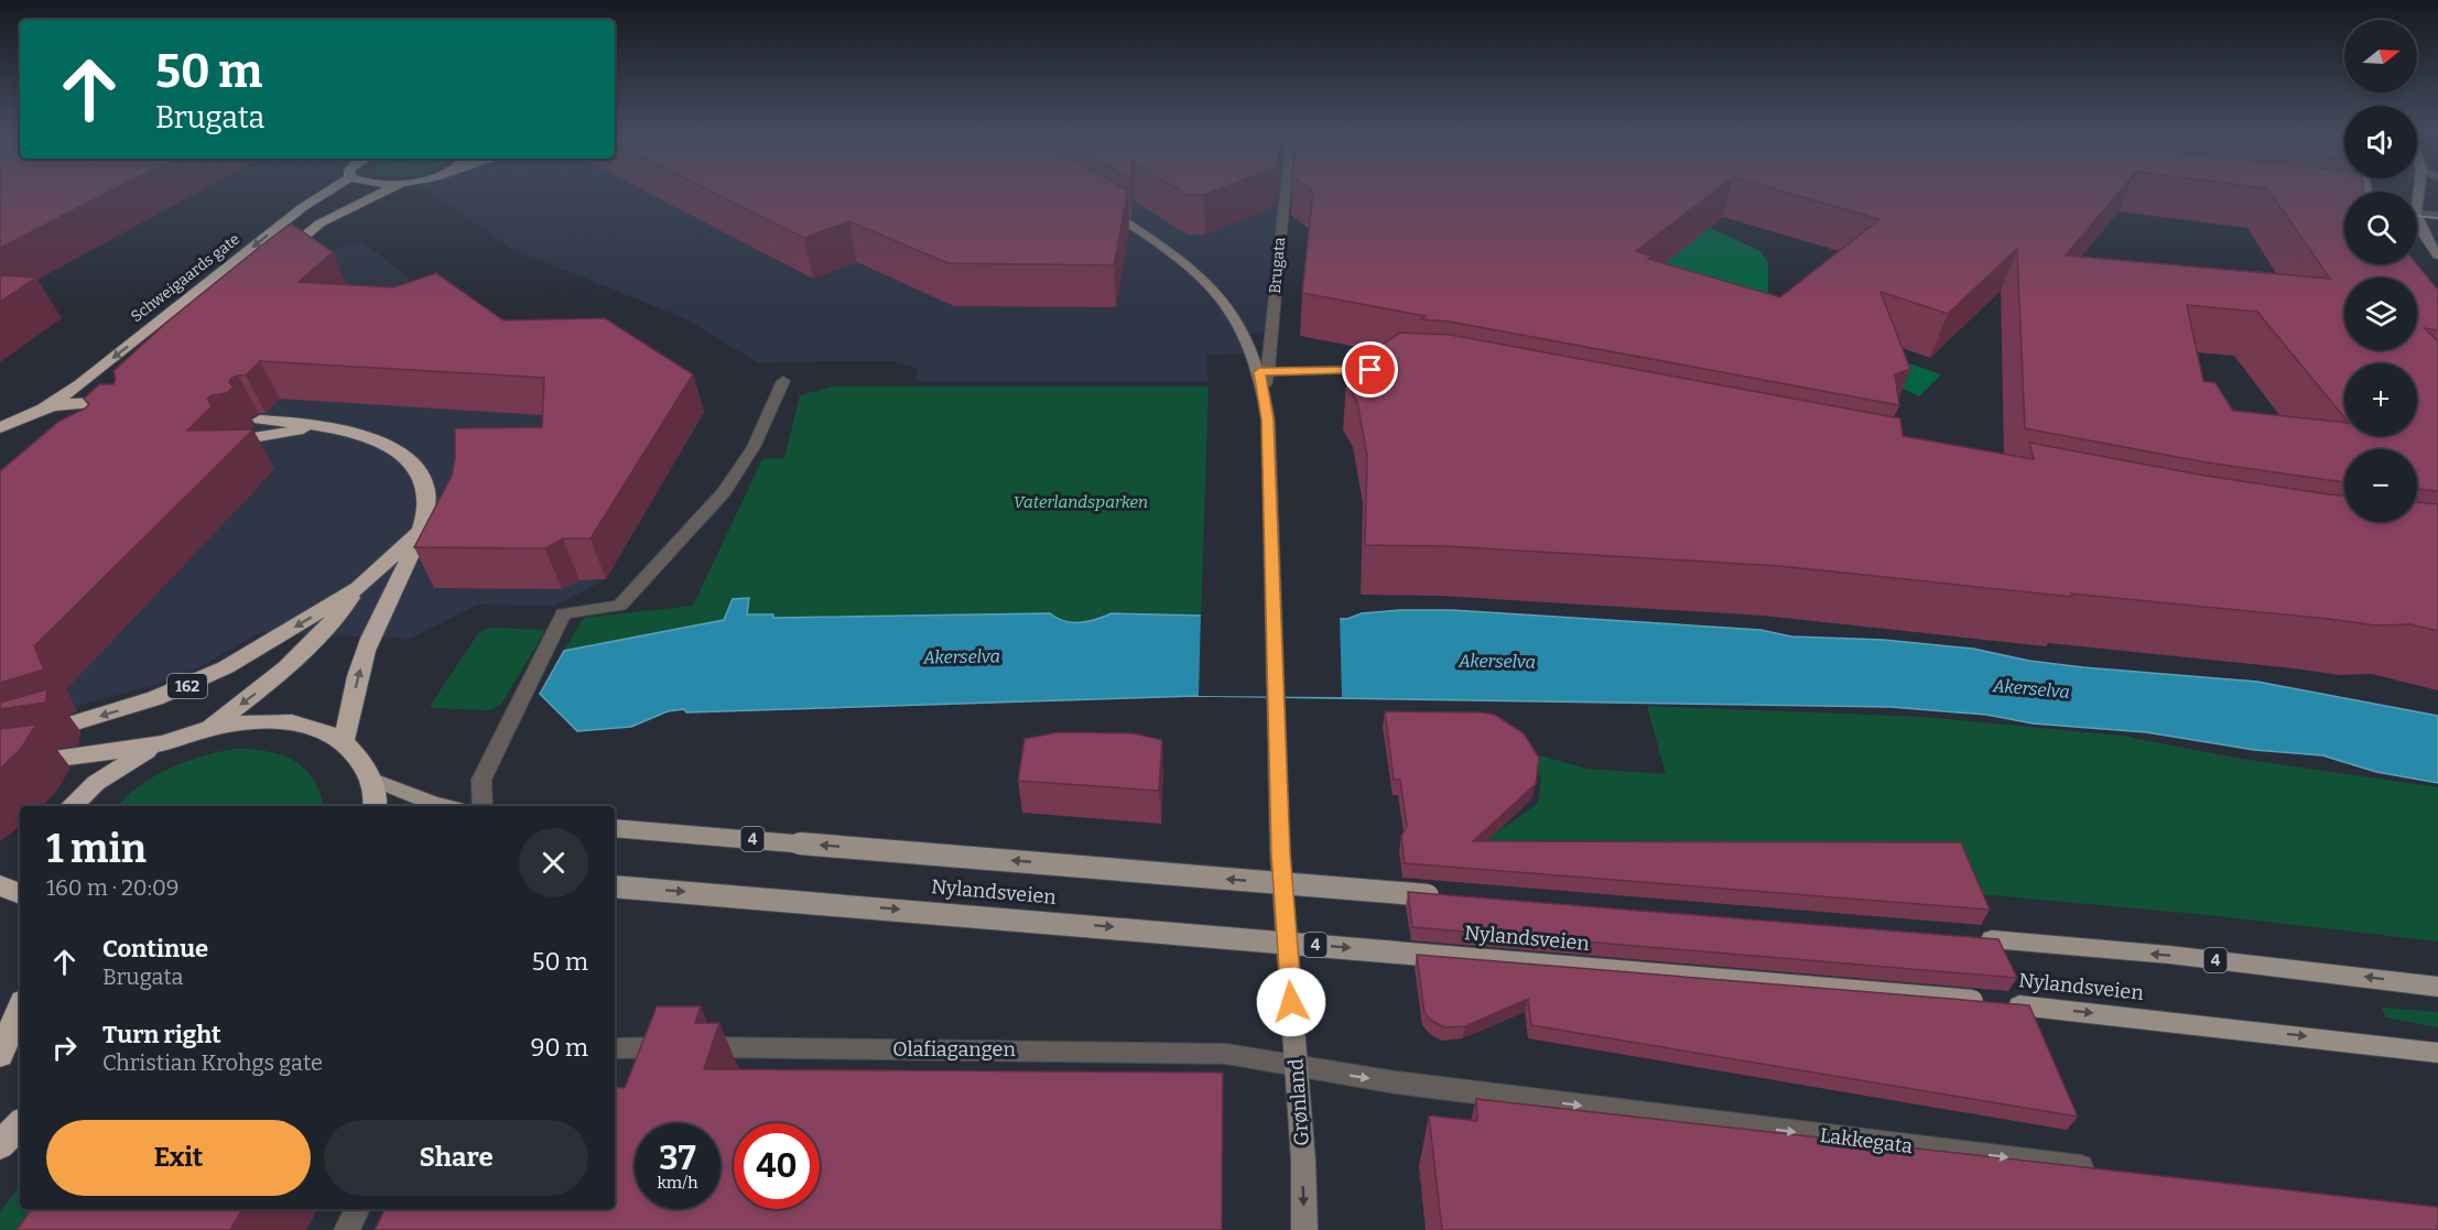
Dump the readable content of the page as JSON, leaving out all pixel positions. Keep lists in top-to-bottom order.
{
  "streets": {
    "highway": ["Schweigaards gate", "162"],
    "main road": ["4", "Nylandsveien"],
    "street": [
      "Brugata",
      "Olafiagangen",
      "Grønland",
      "Lakkegata"
    ]
  },
  "crossings": [
    ["Brugata", "Grønland"],
    ["Olafiagangen", "Grønland"],
    ["Olafiagangen", "Lakkegata"],
    ["Grønland", "Lakkegata"]
  ],
  "one_way": ["Schweigaards gate", "Lakkegata"],
  "water": ["Akerselva"],
  "parks": ["Vaterlandsparken"],
  "north": "right",
  "page": {
    "map_buttons": ["+", "−"],
    "turn": ["50 m", "Brugata"],
    "heading": ["1 min", "160 m · 20:09"],
    "list": [
      {
        "name": "Continue",
        "note": "Brugata",
        "value": "50 m"
      },
      {
        "name": "Turn right",
        "note": "Christian Krohgs gate",
        "value": "90 m"
      }
    ],
    "buttons": ["Exit", "Share"],
    "speed": "37 km/h",
    "limit": "40"
  }
}
